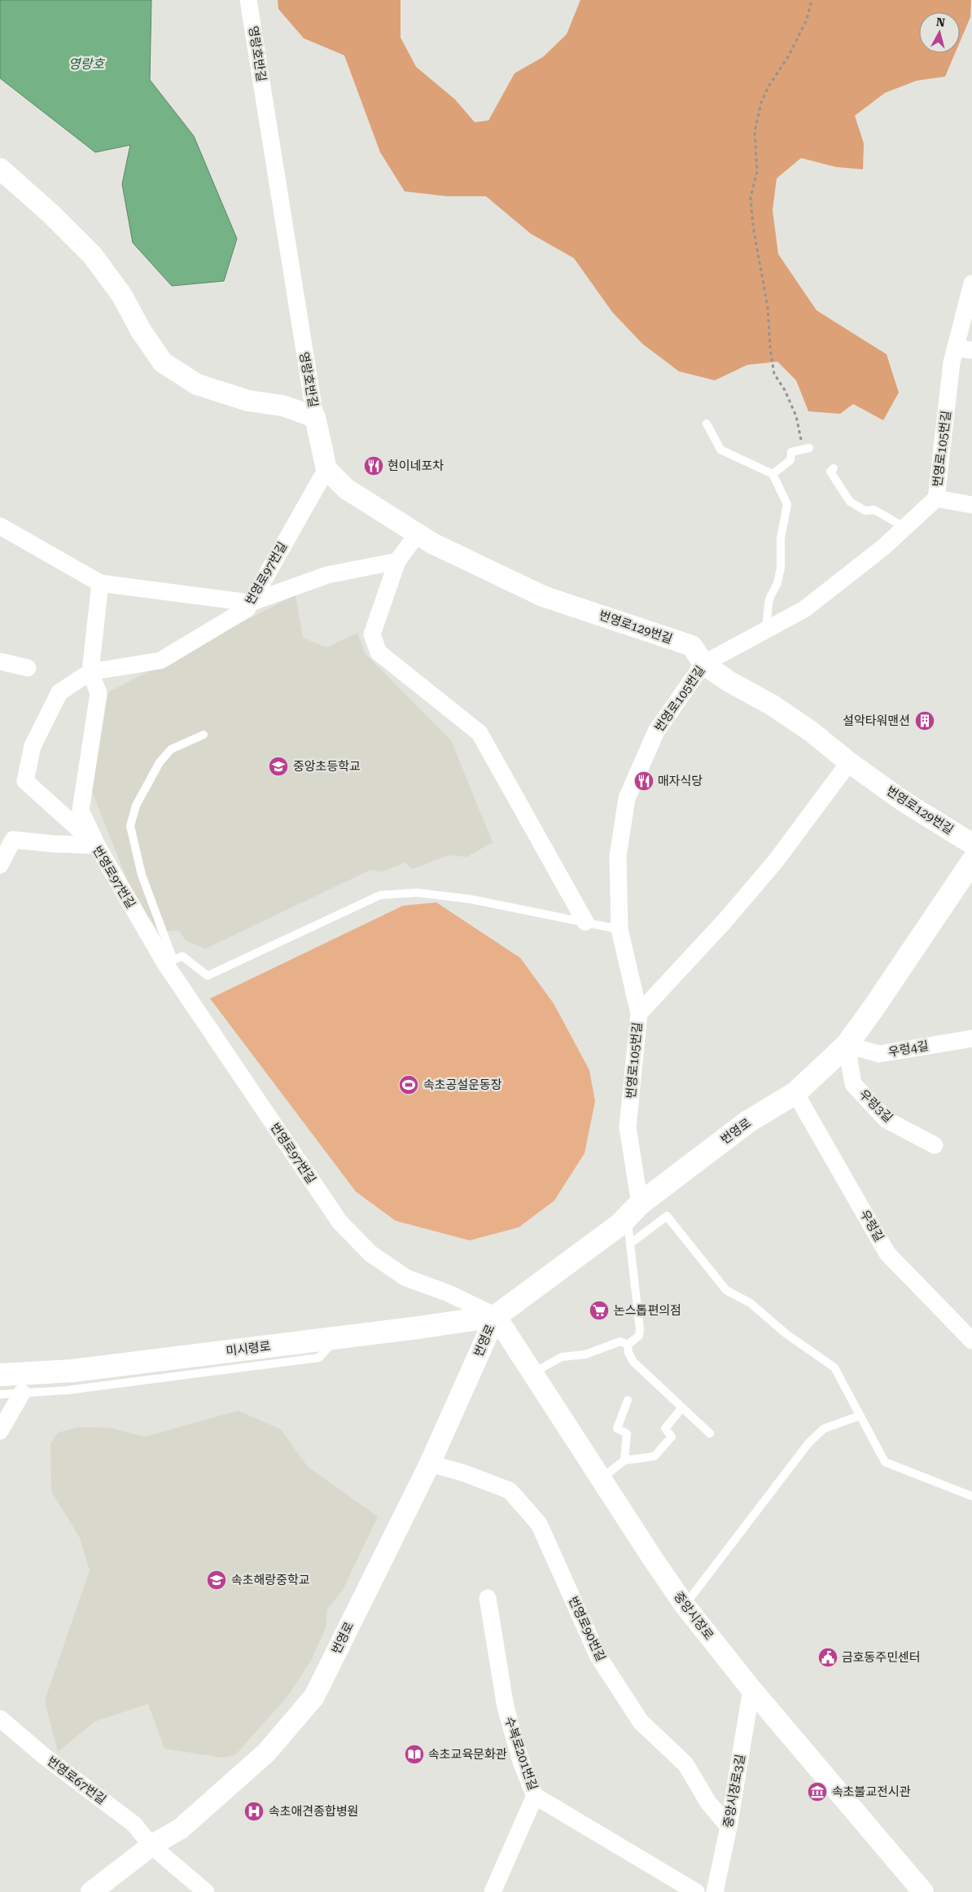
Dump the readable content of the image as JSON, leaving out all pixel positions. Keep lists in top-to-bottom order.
{
  "streets": {
    "main road": ["번영로", "미시령로"],
    "street": [
      "영랑호반길",
      "번영로105번길",
      "번영로97번길",
      "번영로129번길",
      "우렁4길",
      "우렁3길",
      "우렁길",
      "중앙시장로",
      "번영로90번길",
      "수복로201번길",
      "번영로67번길",
      "중앙시장로3길"
    ]
  },
  "crossings": [
    ["번영로105번길", "번영로129번길"],
    ["번영로105번길", "번영로"],
    ["번영로97번길", "번영로129번길"],
    ["번영로97번길", "번영로"],
    ["번영로97번길", "미시령로"],
    ["번영로97번길", "중앙시장로"],
    ["우렁4길", "우렁3길"],
    ["우렁4길", "번영로"],
    ["우렁3길", "번영로"],
    ["번영로", "우렁길"],
    ["번영로", "미시령로"],
    ["번영로", "중앙시장로"],
    ["번영로", "번영로90번길"],
    ["번영로", "번영로67번길"],
    ["미시령로", "중앙시장로"],
    ["중앙시장로", "중앙시장로3길"],
    ["번영로90번길", "중앙시장로3길"]
  ],
  "water": ["영랑호"],
  "places": {
    "restaurant": ["현이네포차", "매자식당"],
    "building": ["설악타워맨션"],
    "school or university": ["중앙초등학교", "속초해랑중학교"],
    "sports": ["속초공설운동장"],
    "supermarket": ["논스톱편의점"],
    "public building": ["금호동주민센터"],
    "library": ["속초교육문화관"],
    "museum": ["속초불교전시관"],
    "hospital": ["속초애견종합병원"]
  },
  "north": "top"
}
